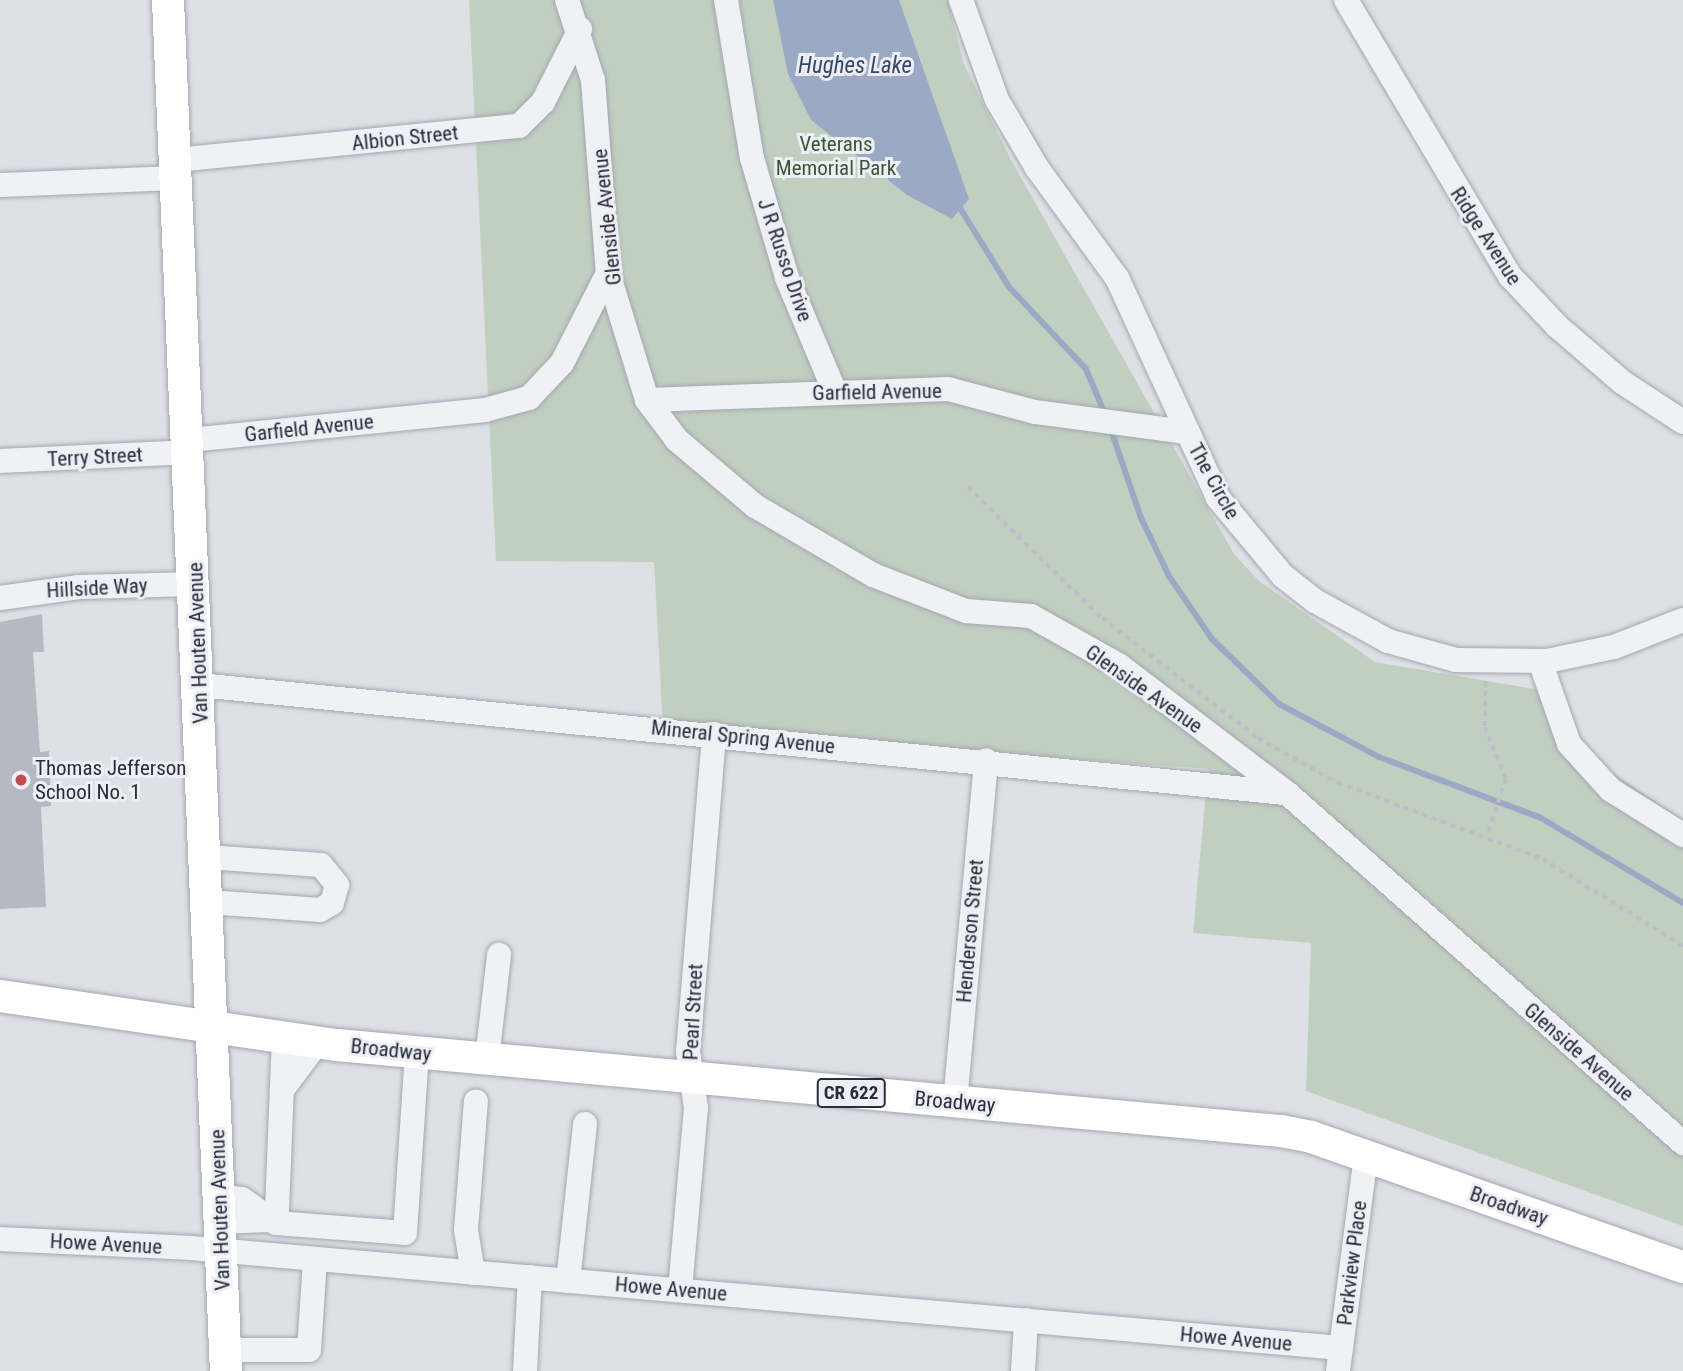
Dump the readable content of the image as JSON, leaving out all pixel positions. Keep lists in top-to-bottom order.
{
  "streets": {
    "main road": ["Van Houten Avenue", "Broadway", "CR 622"],
    "street": [
      "Albion Street",
      "Glenside Avenue",
      "Ridge Avenue",
      "J R Russo Drive",
      "Garfield Avenue",
      "Terry Street",
      "The Circle",
      "Hillside Way",
      "Mineral Spring Avenue",
      "Henderson Street",
      "Pearl Street",
      "Howe Avenue",
      "Parkview Place"
    ]
  },
  "crossings": [
    ["Albion Street", "Glenside Avenue"],
    ["Albion Street", "Van Houten Avenue"],
    ["Glenside Avenue", "Garfield Avenue"],
    ["Glenside Avenue", "Mineral Spring Avenue"],
    ["J R Russo Drive", "Garfield Avenue"],
    ["Garfield Avenue", "Terry Street"],
    ["Garfield Avenue", "The Circle"],
    ["Garfield Avenue", "Van Houten Avenue"],
    ["Terry Street", "Van Houten Avenue"],
    ["Hillside Way", "Van Houten Avenue"],
    ["Van Houten Avenue", "Mineral Spring Avenue"],
    ["Van Houten Avenue", "Broadway"],
    ["Van Houten Avenue", "Howe Avenue"],
    ["Mineral Spring Avenue", "Henderson Street"],
    ["Mineral Spring Avenue", "Pearl Street"],
    ["Henderson Street", "Broadway"],
    ["Pearl Street", "Broadway"],
    ["Pearl Street", "Howe Avenue"],
    ["Broadway", "Parkview Place"],
    ["Howe Avenue", "Parkview Place"]
  ],
  "water": ["Hughes Lake"],
  "parks": ["Veterans Memorial Park"],
  "places": ["Thomas Jefferson School No. 1"]
}
